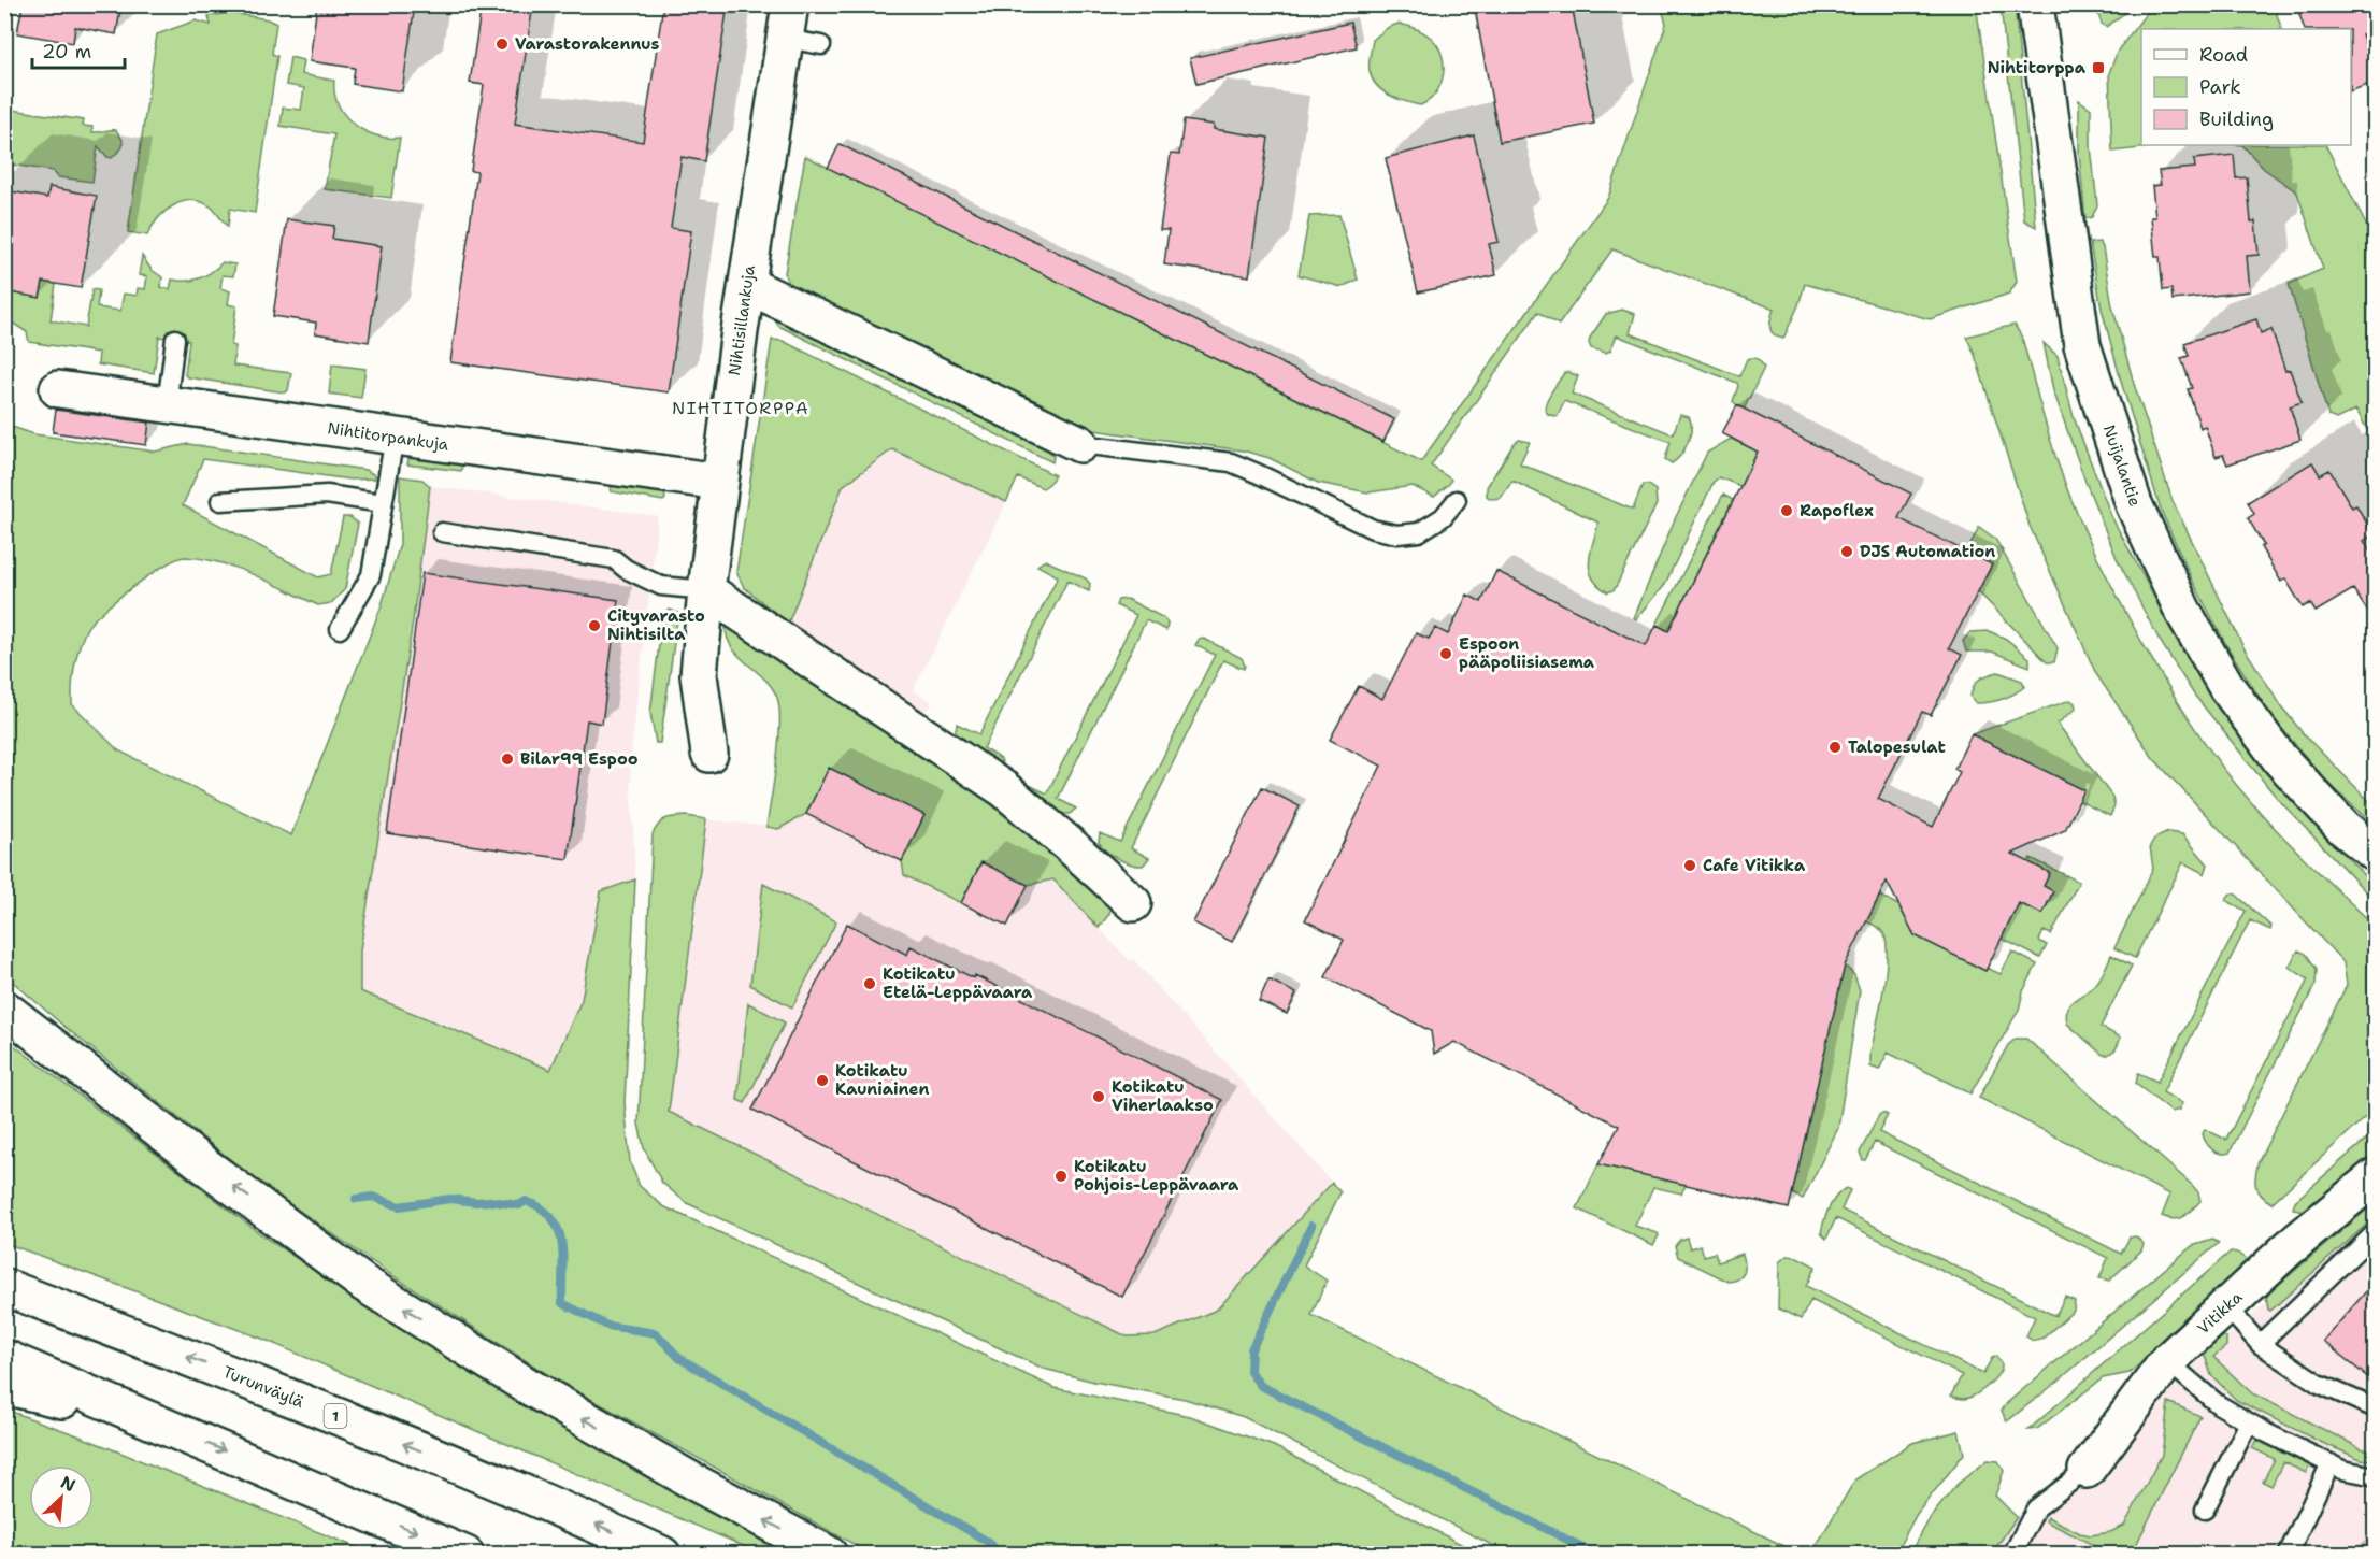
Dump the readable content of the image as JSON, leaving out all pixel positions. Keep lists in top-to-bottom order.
{
  "streets": {
    "main road": [
      "Nihtisillankuja",
      "Nihtitorpankuja",
      "Nuijalantie",
      "Vitikka",
      "Turunväylä",
      "1"
    ]
  },
  "crossings": [
    ["Nihtisillankuja", "Nihtitorpankuja"]
  ],
  "districts": ["NIHTITORPPA"],
  "places": {
    "other": [
      "Varastorakennus",
      "Rapoflex",
      "DJS Automation",
      "Cityvarasto Nihtisilta",
      "Espoon pääpoliisiasema",
      "Talopesulat",
      "Bilar99 Espoo",
      "Cafe Vitikka",
      "Kotikatu Etelä-Leppävaara",
      "Kotikatu Kauniainen",
      "Kotikatu Viherlaakso",
      "Kotikatu Pohjois-Leppävaara"
    ],
    "transit": ["Nihtitorppa"]
  },
  "legend": ["Road", "Park", "Building"],
  "scale_bar": "20 m",
  "north": "top right"
}
